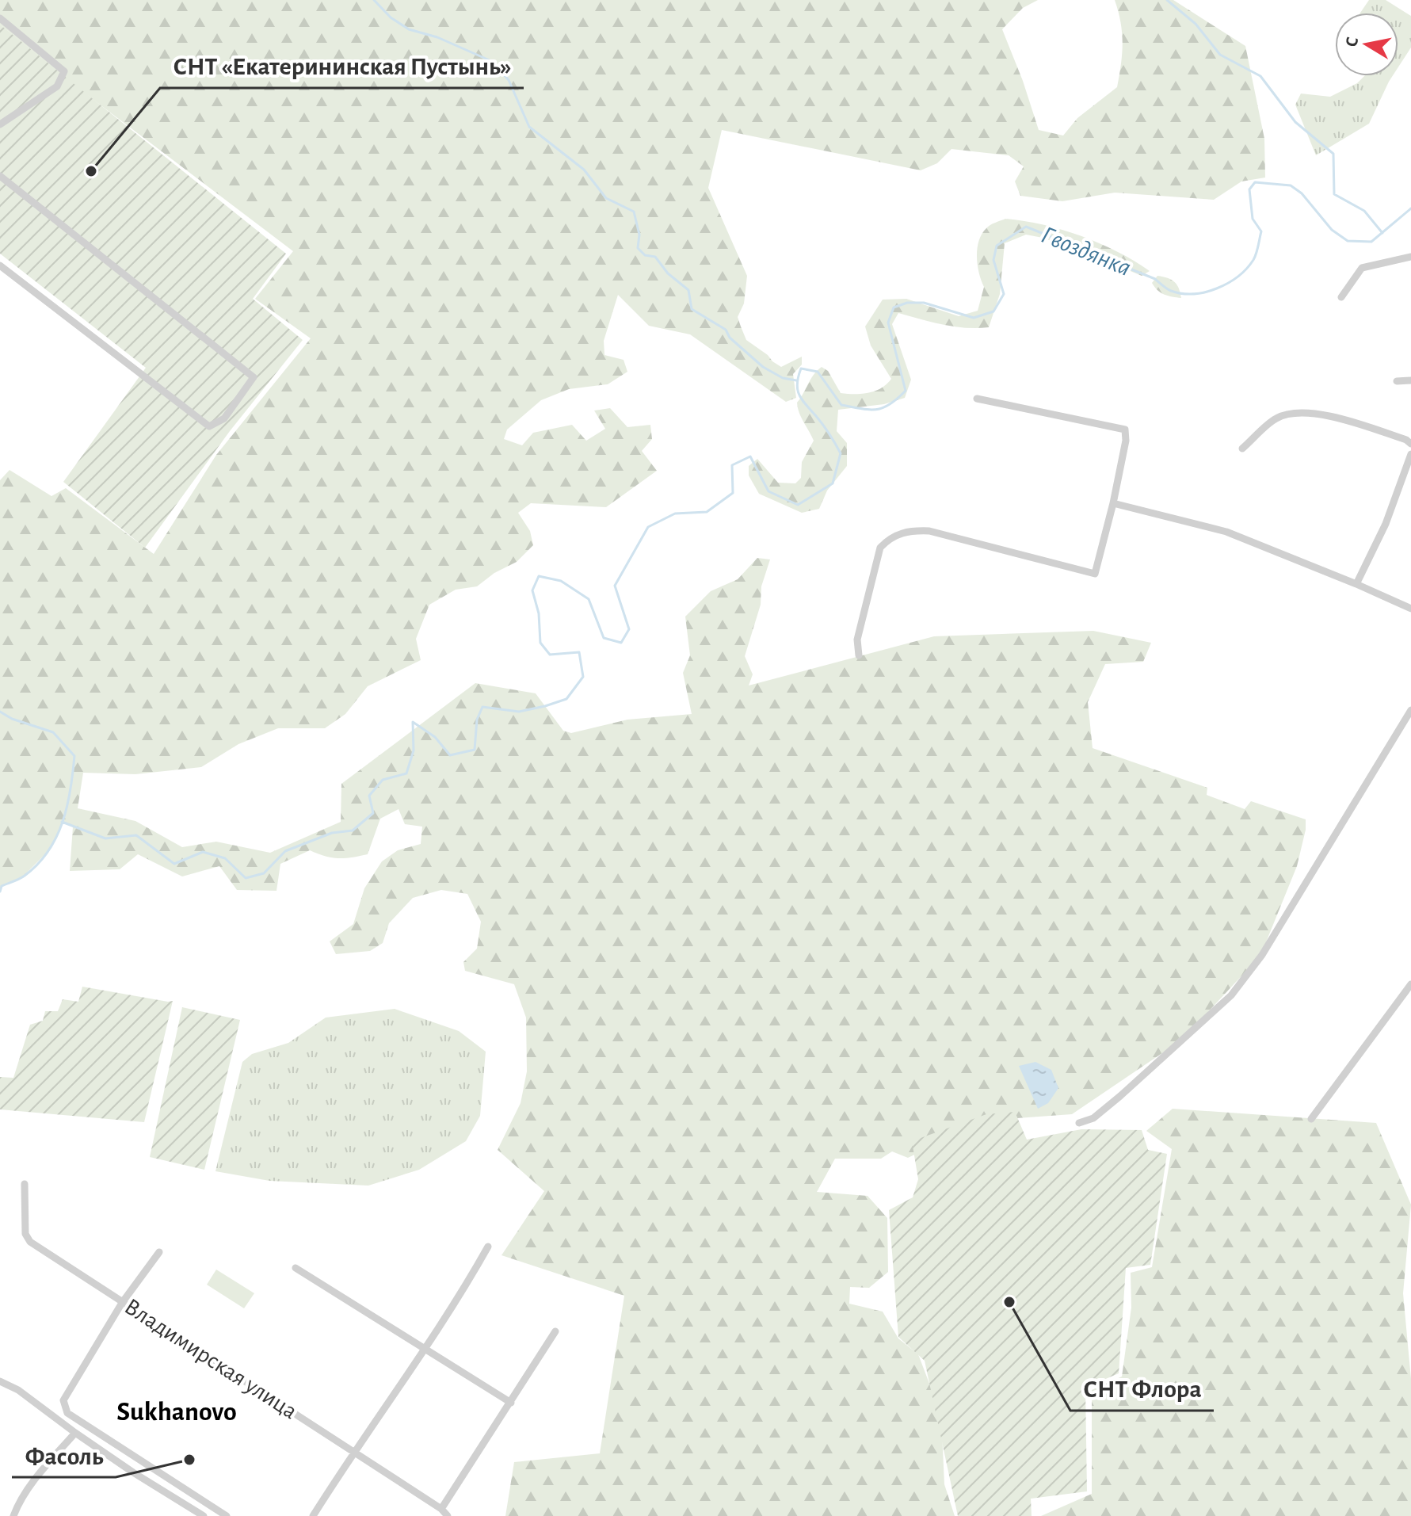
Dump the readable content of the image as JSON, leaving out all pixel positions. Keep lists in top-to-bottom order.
{
  "streets": {
    "street": ["Владимирская улица"]
  },
  "districts": ["Sukhanovo"],
  "water": ["Гвоздянка"],
  "places": ["СНТ «Екатерининская Пустынь»", "СНТ Флора", "Фасоль"],
  "north": "left"
}
